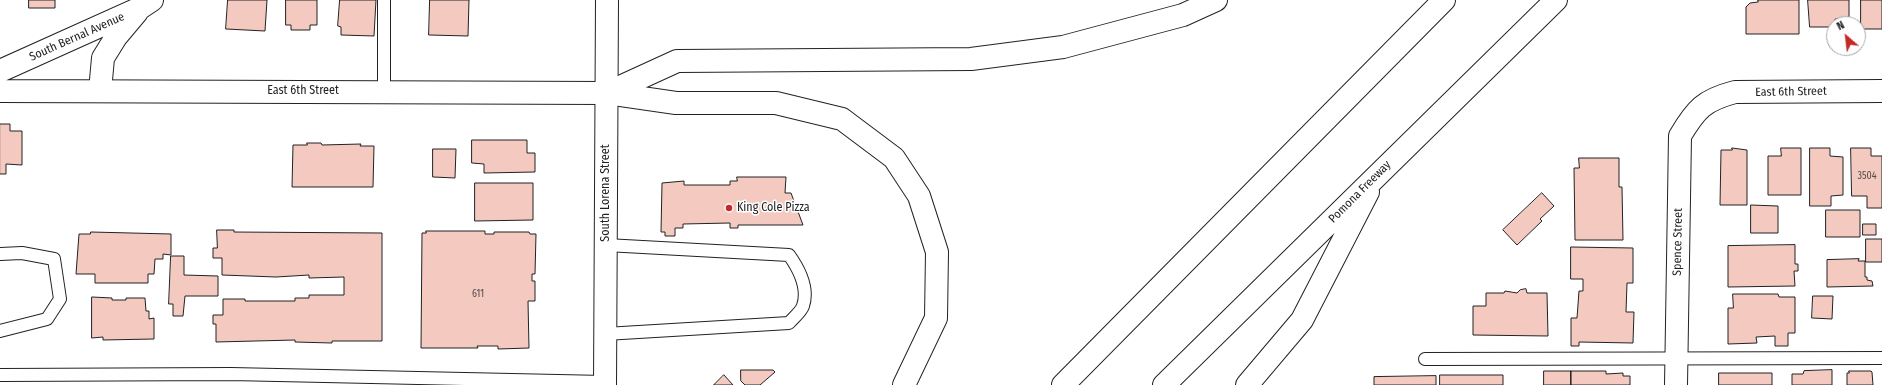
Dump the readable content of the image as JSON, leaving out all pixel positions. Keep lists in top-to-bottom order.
{
  "streets": {
    "main road": [
      "South Bernal Avenue",
      "East 6th Street",
      "Pomona Freeway",
      "South Lorena Street",
      "Spence Street"
    ]
  },
  "crossings": [
    ["East 6th Street", "South Lorena Street"],
    ["East 6th Street", "Spence Street"]
  ],
  "places": ["King Cole Pizza"],
  "house_numbers": ["3504", "611"],
  "north": "top left"
}
